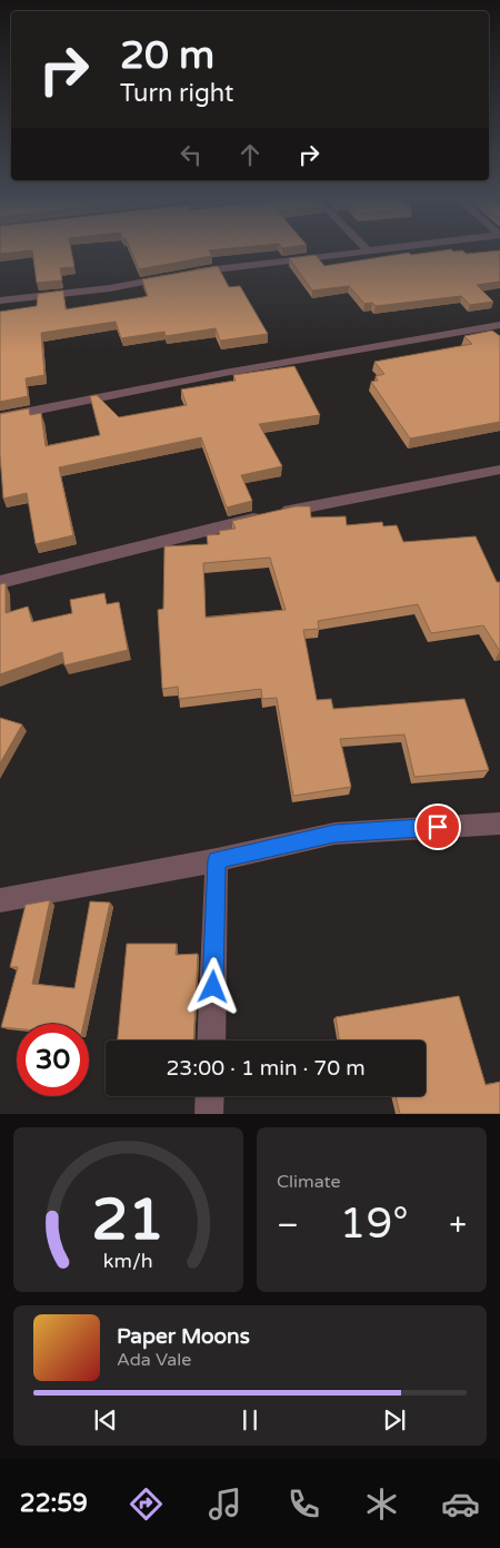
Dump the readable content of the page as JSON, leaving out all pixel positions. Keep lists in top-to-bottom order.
{
  "page": {
    "turn": ["20 m", "Turn right"],
    "limit": "30",
    "trip": "23:00 · 1 min · 70 m",
    "tile": "Climate",
    "heat": ["−", "19°", "+"],
    "song": ["Paper Moons", "Ada Vale"],
    "tabs": "22:59",
    "gauge": ["21", "km/h"]
  }
}
